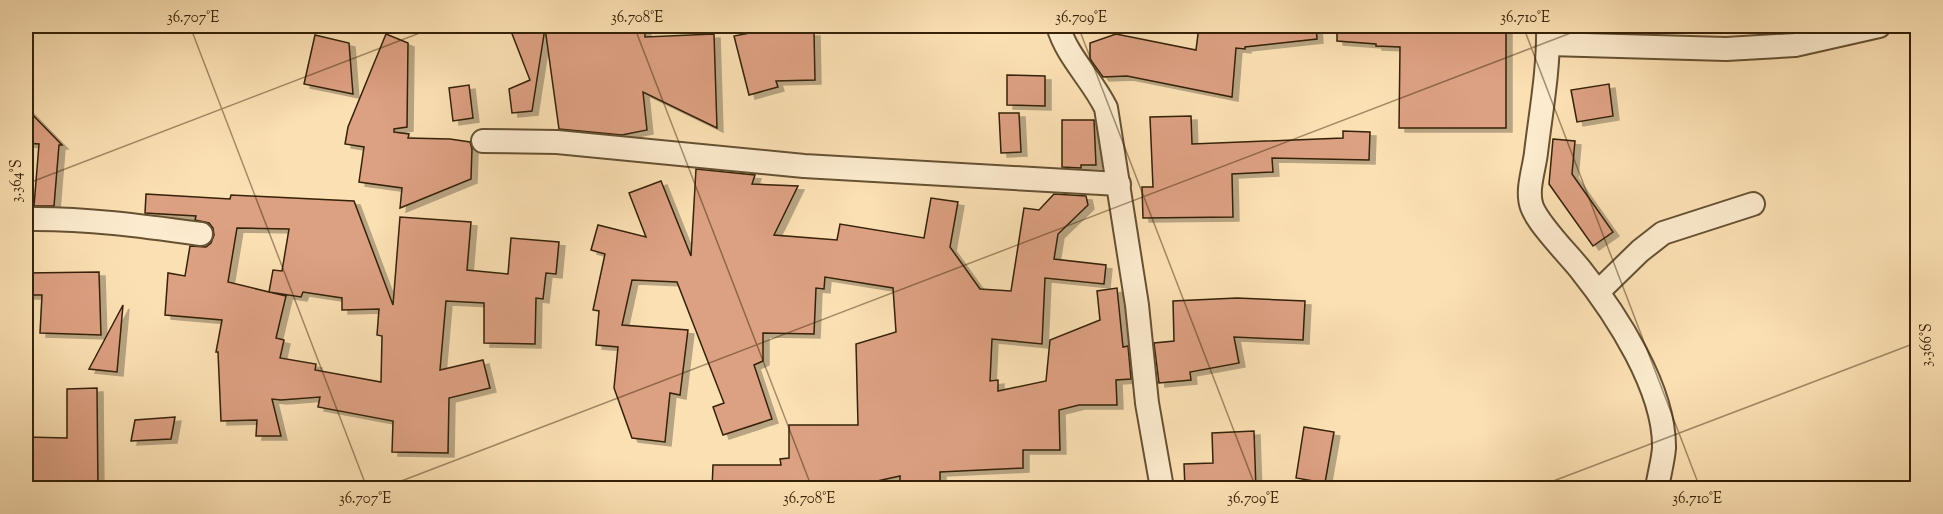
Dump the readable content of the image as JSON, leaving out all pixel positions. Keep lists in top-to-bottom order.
{
  "coordinates": [
    "36.707°E",
    "36.708°E",
    "36.709°E",
    "36.710°E",
    "3.364°S",
    "3.366°S"
  ]
}
